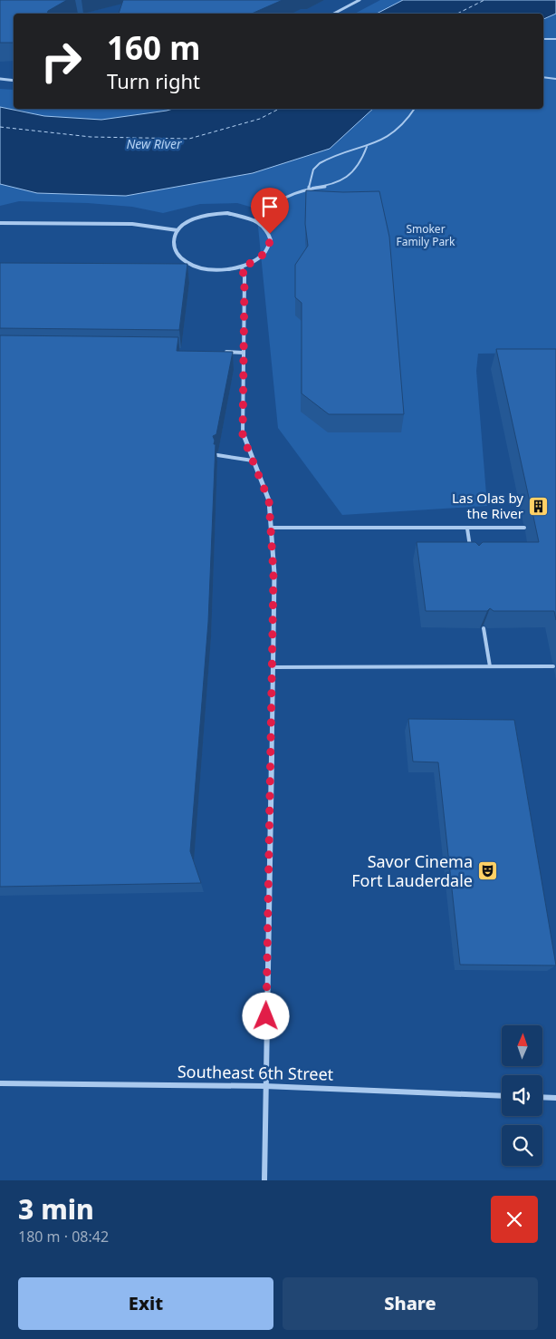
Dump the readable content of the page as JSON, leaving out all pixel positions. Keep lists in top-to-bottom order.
{
  "streets": {
    "street": ["Southeast 6th Street"]
  },
  "water": ["New River"],
  "parks": ["Smoker Family Park"],
  "places": {
    "building": ["Las Olas by the River"],
    "theatre": ["Savor Cinema Fort Lauderdale"]
  },
  "north": "top",
  "page": {
    "turn": ["160 m", "Turn right"],
    "heading": ["3 min", "180 m · 08:42"],
    "buttons": ["Exit", "Share"]
  }
}
